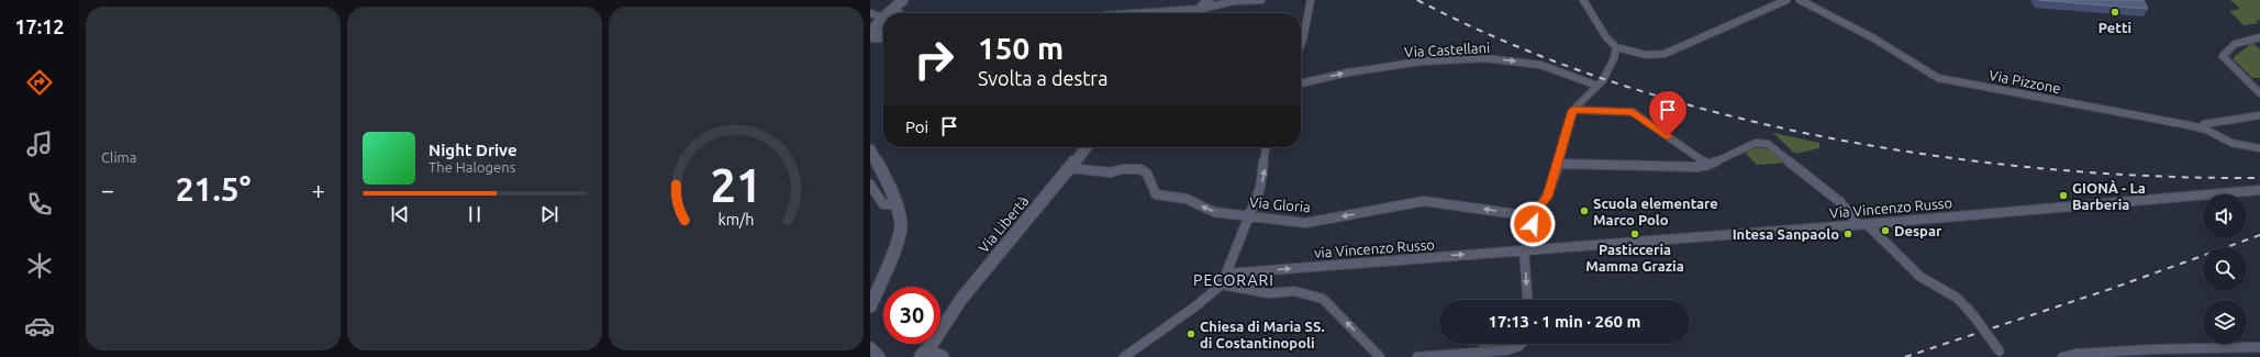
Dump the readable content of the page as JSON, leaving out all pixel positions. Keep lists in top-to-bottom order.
{
  "streets": {
    "street": [
      "Via Castellani",
      "Via Pizzone",
      "Via Gloria",
      "Via Vincenzo Russo",
      "Via Libertà",
      "via Vincenzo Russo"
    ]
  },
  "crossings": [
    ["Via Gloria", "Via Libertà"],
    ["Via Vincenzo Russo", "via Vincenzo Russo"]
  ],
  "one_way": ["Via Castellani", "Via Gloria", "via Vincenzo Russo"],
  "districts": ["PECORARI"],
  "places": [
    "Petti",
    "GIONÀ - La Barberia",
    "Scuola elementare Marco Polo",
    "Despar",
    "Pasticceria Mamma Grazia",
    "Intesa Sanpaolo",
    "Chiesa di Maria SS. di Costantinopoli"
  ],
  "page": {
    "tabs": "17:12",
    "tile": "Clima",
    "turn": ["150 m", "Svolta a destra"],
    "then": "Poi",
    "song": ["Night Drive", "The Halogens"],
    "heat": ["−", "21.5°", "+"],
    "limit": "30",
    "trip": "17:13 · 1 min · 260 m",
    "gauge": ["21", "km/h"]
  }
}
